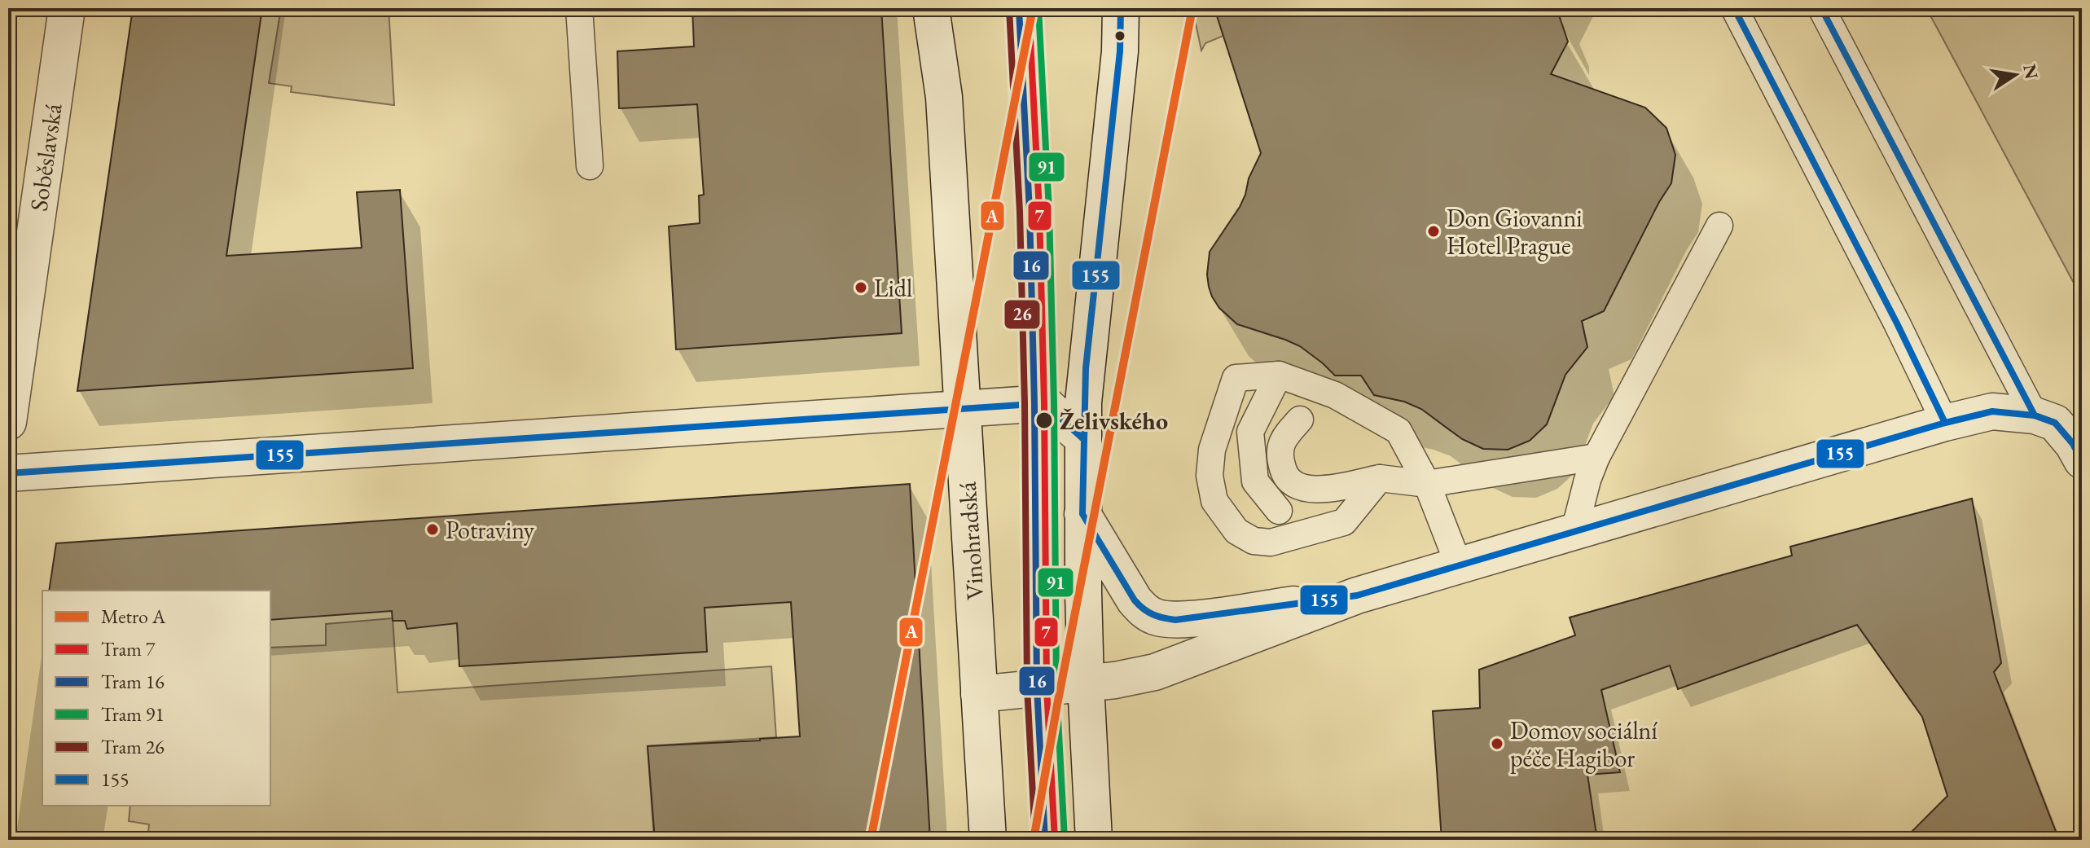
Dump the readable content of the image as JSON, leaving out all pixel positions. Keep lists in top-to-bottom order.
{
  "streets": {
    "street": ["Soběslavská", "Vinohradská"]
  },
  "places": [
    "Don Giovanni Hotel Prague",
    "Lidl",
    "Želivského",
    "Potraviny",
    "Domov sociální péče Hagibor"
  ],
  "lines": [
    "metro line A",
    "tram line 7",
    "tram line 91",
    "transit line 155",
    "tram line 16",
    "tram line 26"
  ],
  "legend": [
    "Metro A",
    "Tram 7",
    "Tram 16",
    "Tram 91",
    "Tram 26",
    "155"
  ],
  "north": "right"
}
